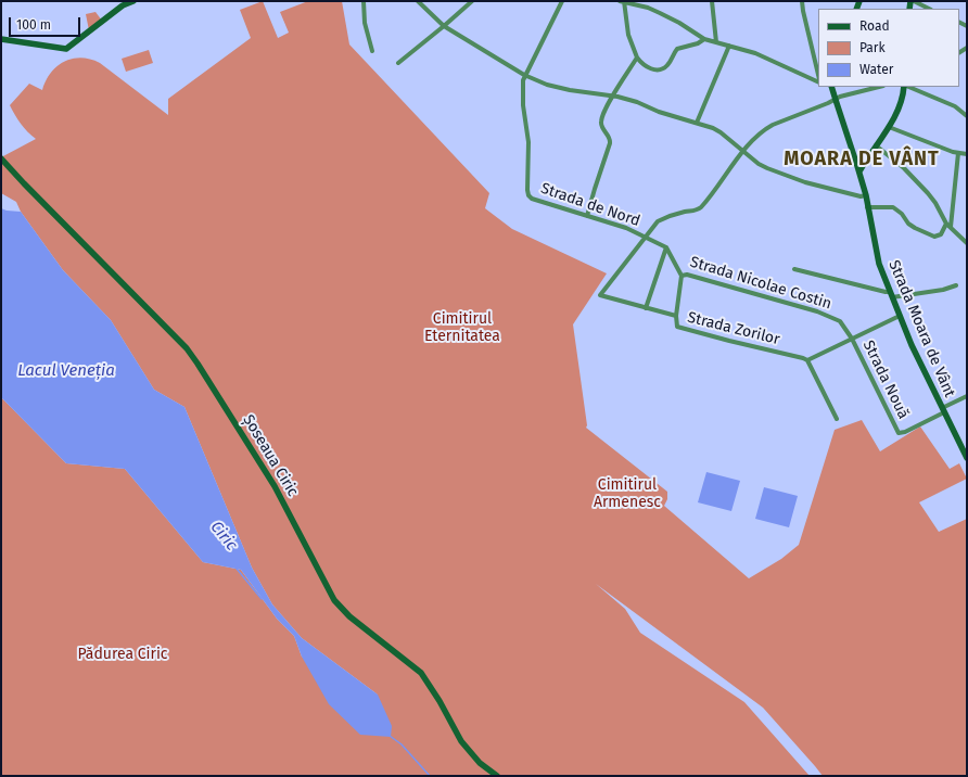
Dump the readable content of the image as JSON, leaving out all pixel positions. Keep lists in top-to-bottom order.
{
  "streets": {
    "street": [
      "Strada de Nord",
      "Strada Nicolae Costin",
      "Strada Zorilor",
      "Strada Moara de Vânt",
      "Strada Nouă",
      "Șoseaua Ciric"
    ]
  },
  "crossings": [
    ["Strada de Nord", "Strada Nicolae Costin"],
    ["Strada de Nord", "Strada Zorilor"],
    ["Strada Nicolae Costin", "Strada Nouă"],
    ["Strada Zorilor", "Strada Nouă"],
    ["Strada Moara de Vânt", "Strada Nouă"]
  ],
  "districts": ["MOARA DE VÂNT"],
  "water": ["Lacul Veneția", "Ciric"],
  "parks": ["Cimitirul Eternitatea", "Cimitirul Armenesc", "Pădurea Ciric"],
  "legend": ["Road", "Park", "Water"],
  "scale_bar": "100 m"
}
